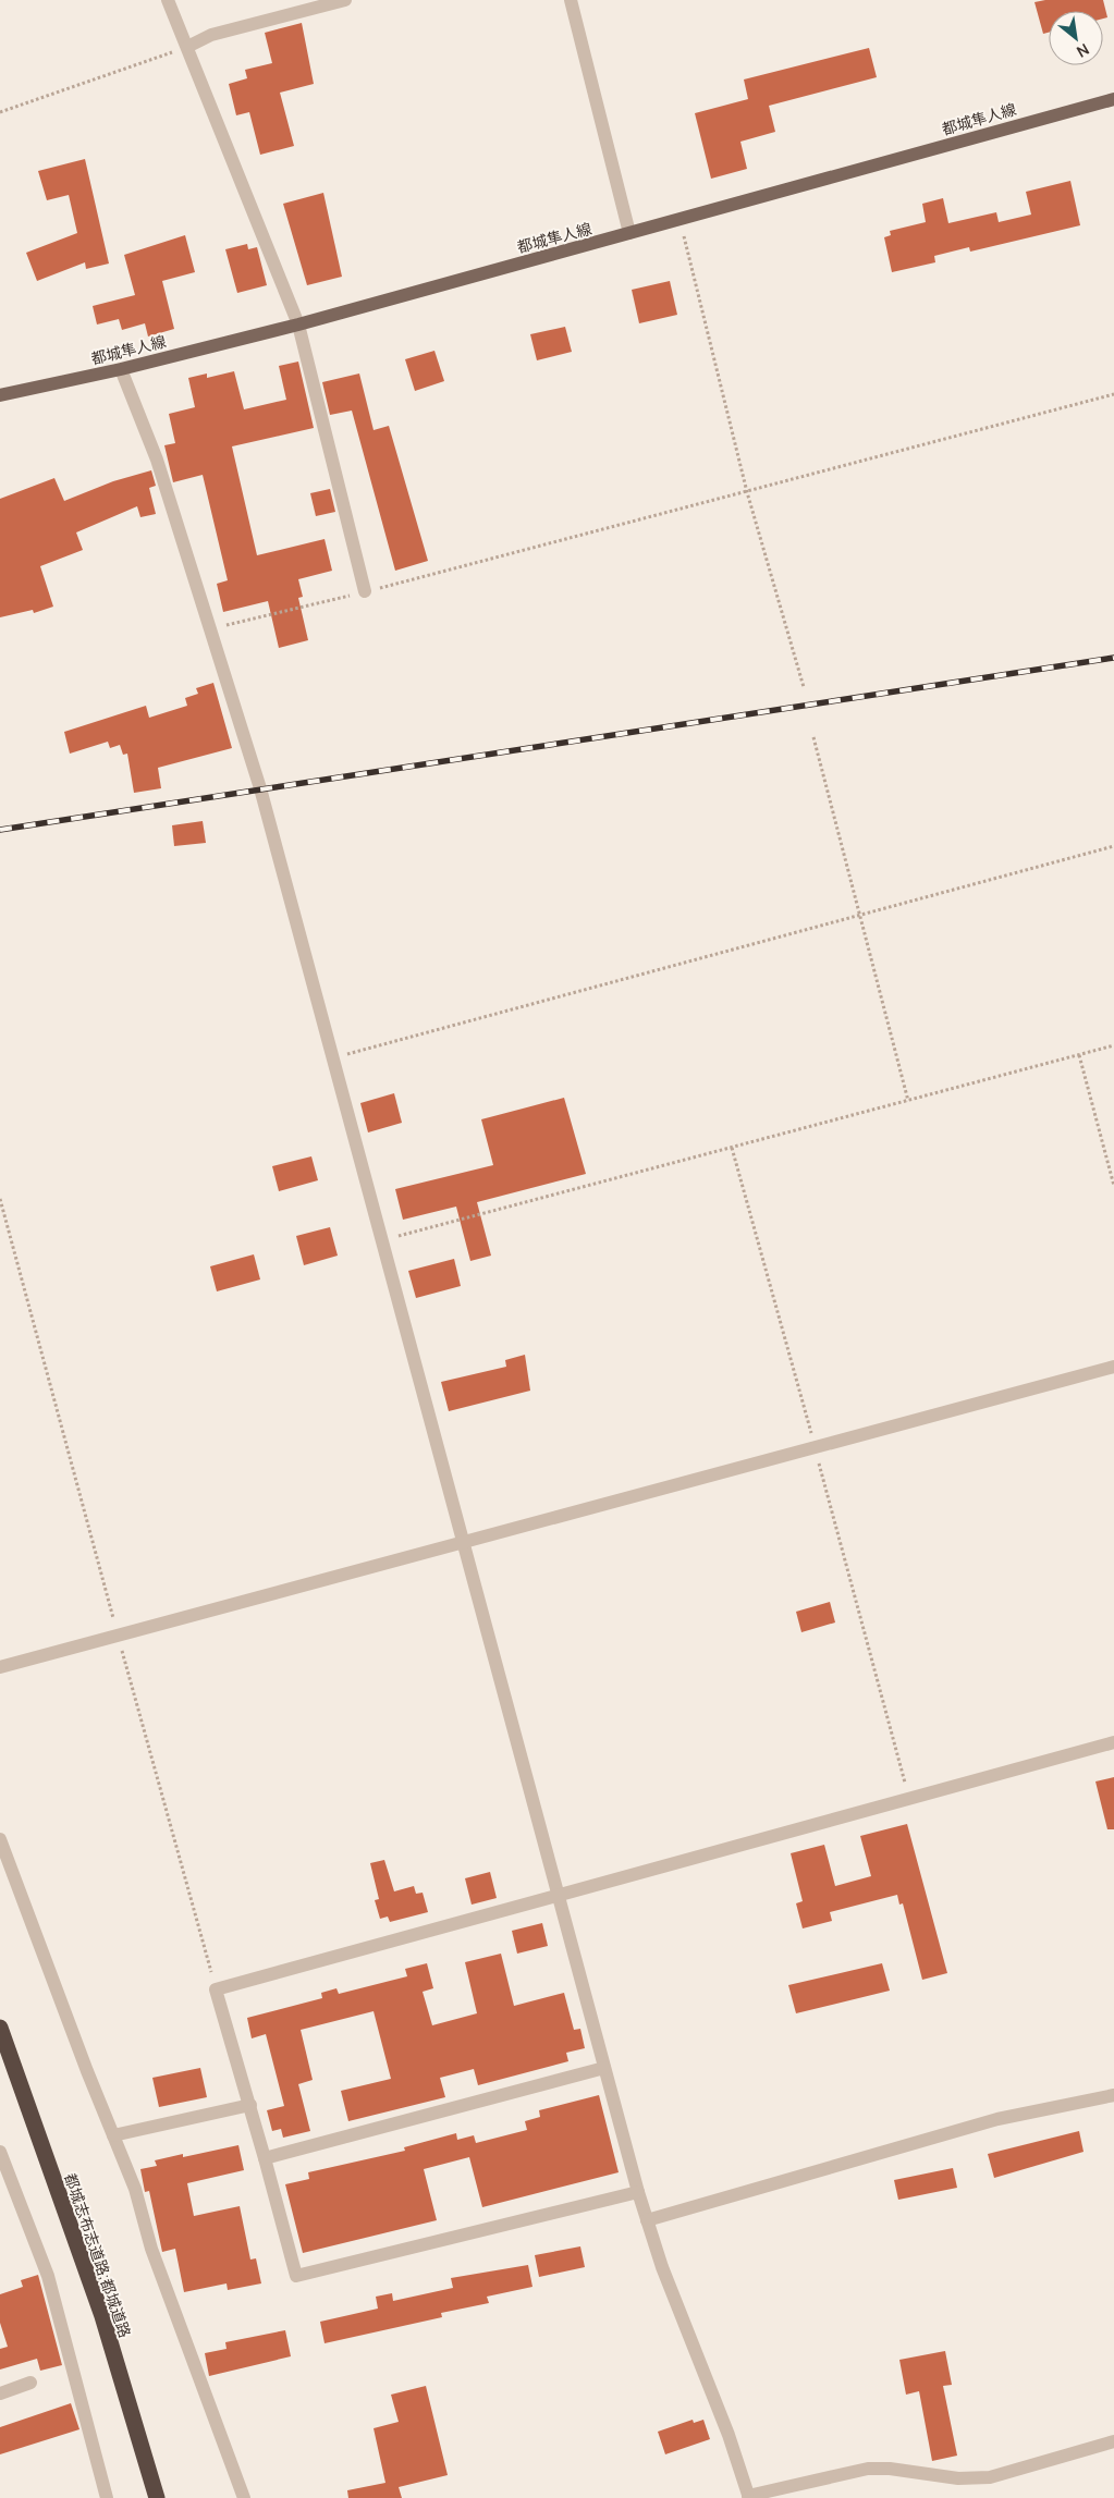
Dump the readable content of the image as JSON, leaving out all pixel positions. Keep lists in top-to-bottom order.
{
  "streets": {
    "highway": ["都城志布志道路;都城道路"],
    "main road": ["都城隼人線"]
  },
  "north": "bottom right"
}
